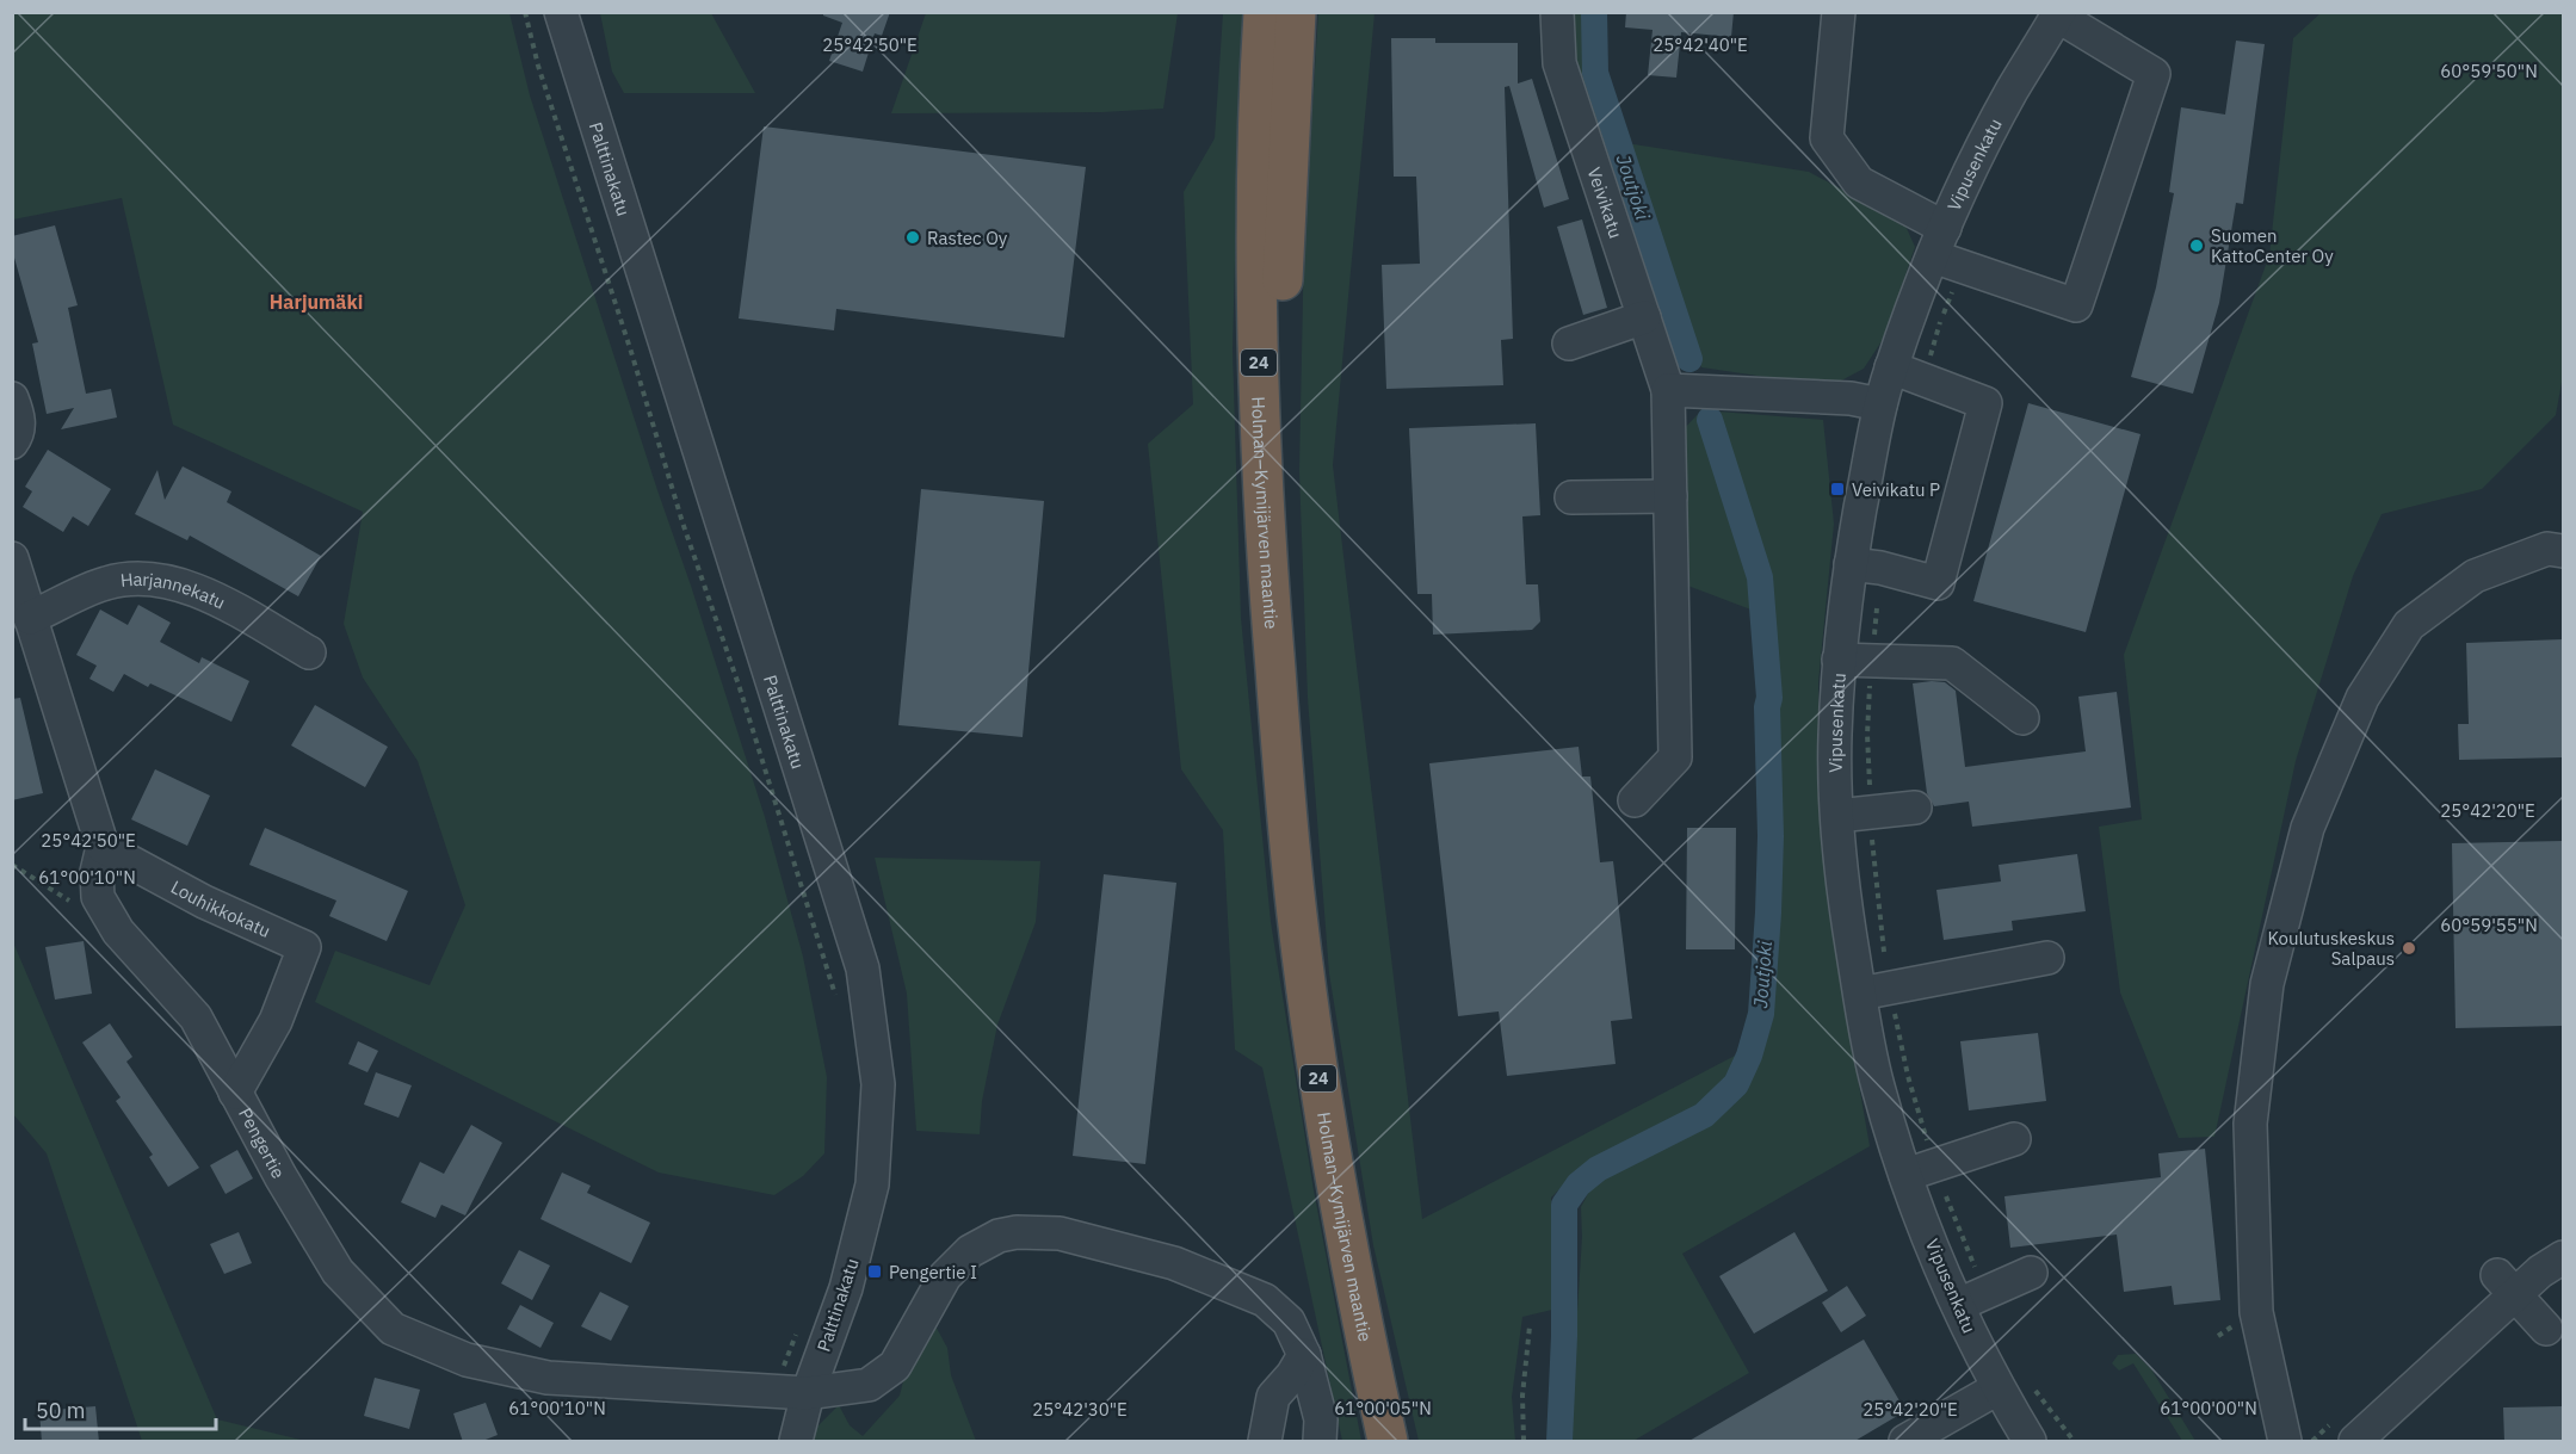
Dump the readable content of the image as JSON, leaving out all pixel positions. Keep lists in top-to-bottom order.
{
  "streets": {
    "highway": ["24", "Holman–Kymijärven maantie"],
    "street": [
      "Vipusenkatu",
      "Palttinakatu",
      "Veivikatu",
      "Harjannekatu",
      "Louhikkokatu",
      "Pengertie"
    ]
  },
  "crossings": [
    ["Palttinakatu", "Pengertie"],
    ["Harjannekatu", "Pengertie"],
    ["Louhikkokatu", "Pengertie"]
  ],
  "districts": ["Harjumäki"],
  "water": ["Joutjoki"],
  "places": {
    "other": ["Rastec Oy", "Suomen KattoCenter Oy", "Koulutuskeskus Salpaus"],
    "transit": ["Veivikatu P", "Pengertie I"]
  },
  "scale_bar": "50 m",
  "coordinates": [
    "25°42'50\"E",
    "25°42'40\"E",
    "60°59'50\"N",
    "25°42'20\"E",
    "61°00'10\"N",
    "60°59'55\"N",
    "61°00'05\"N",
    "61°00'00\"N",
    "25°42'30\"E"
  ]
}
